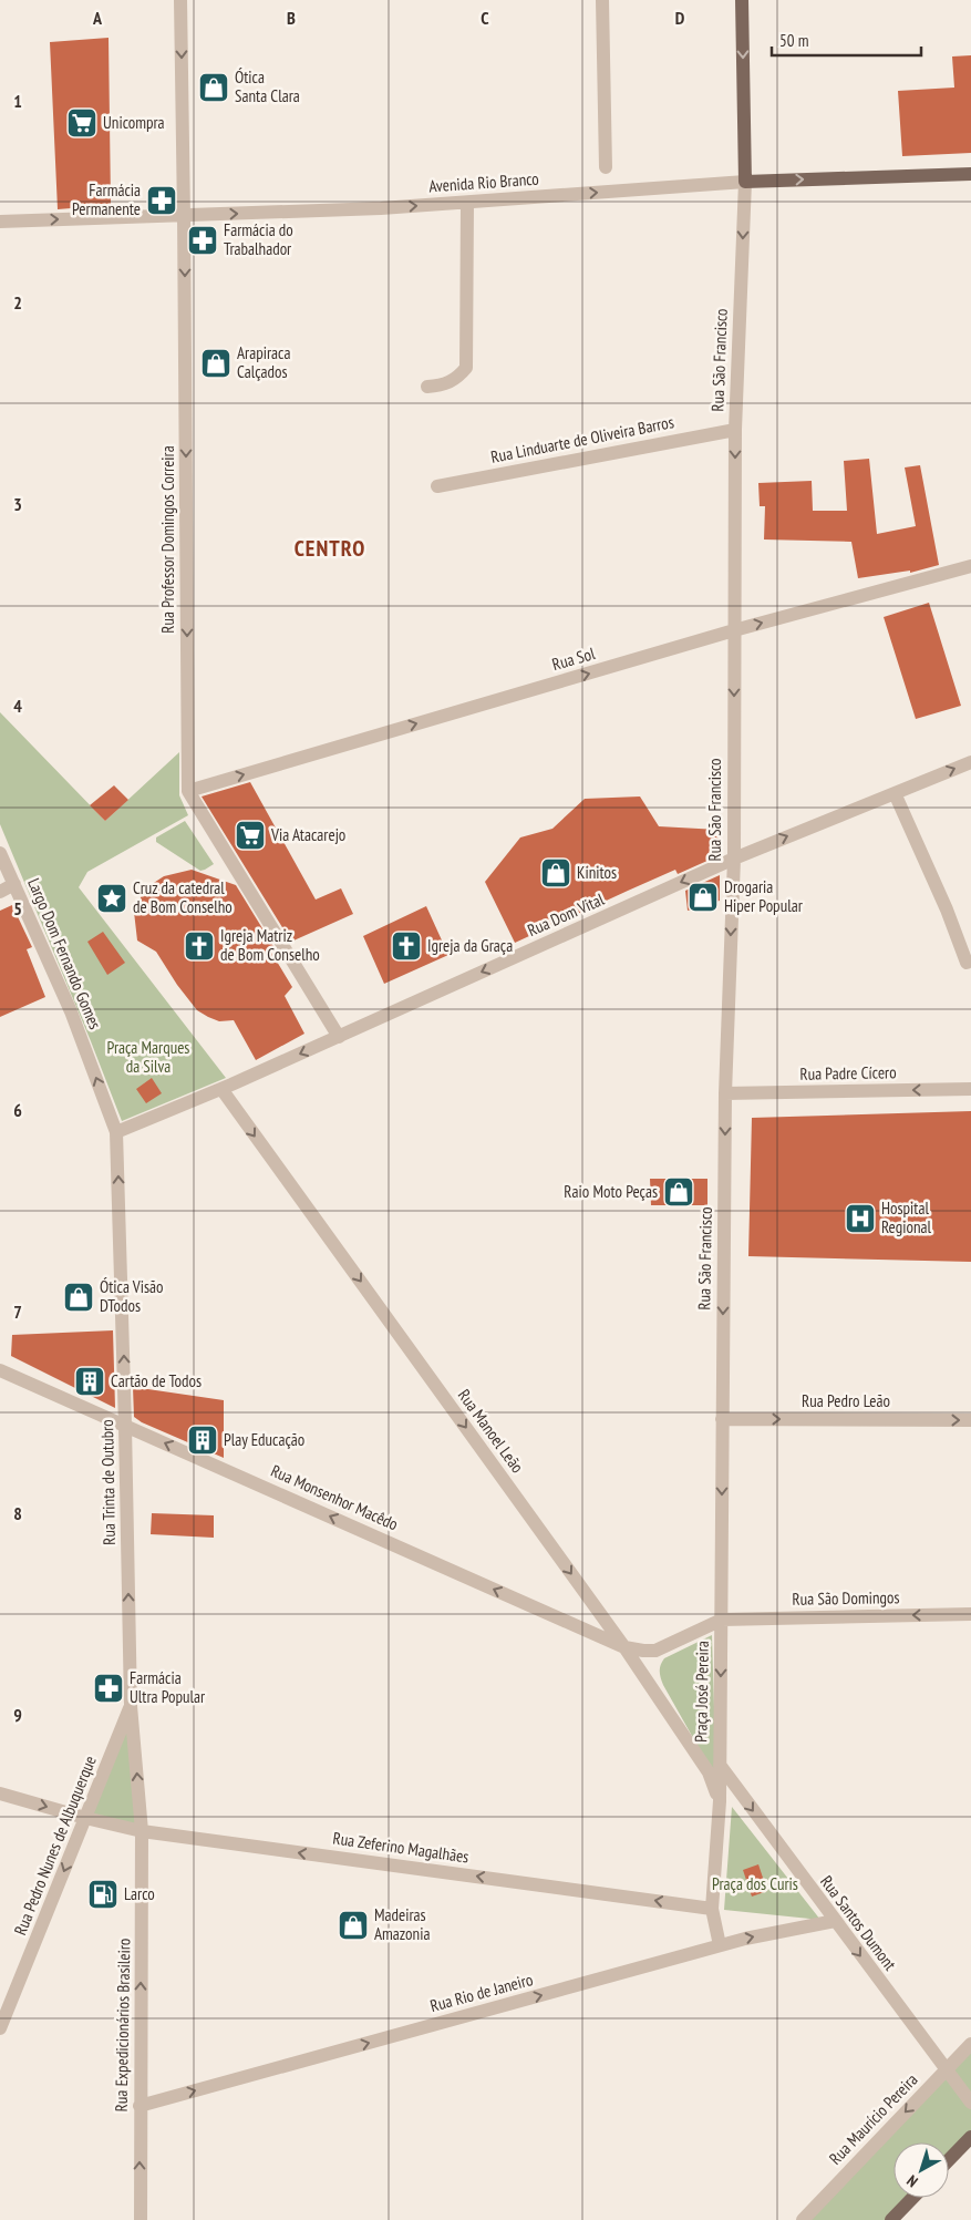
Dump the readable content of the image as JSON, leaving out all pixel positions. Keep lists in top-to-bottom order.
{
  "streets": {
    "main road": ["Avenida Rio Branco", "Rua São Francisco"],
    "street": [
      "Rua Linduarte de Oliveira Barros",
      "Rua Professor Domingos Correira",
      "Rua Sol",
      "Rua Dom Vital",
      "Largo Dom Fernando Gomes",
      "Rua Padre Cícero",
      "Rua Pedro Leão",
      "Rua Manoel Leão",
      "Rua Trinta de Outubro",
      "Rua Monsenhor Macêdo",
      "Rua São Domingos",
      "Praça José Pereira",
      "Rua Pedro Nunes de Albuquerque",
      "Rua Zeferino Magalhães",
      "Rua Santos Dumont",
      "Rua Rio de Janeiro",
      "Rua Expedicionários Brasileiro",
      "Rua Maurício Pereira"
    ]
  },
  "crossings": [
    ["Avenida Rio Branco", "Rua São Francisco"],
    ["Avenida Rio Branco", "Rua Professor Domingos Correira"],
    ["Rua São Francisco", "Rua Linduarte de Oliveira Barros"],
    ["Rua São Francisco", "Rua Sol"],
    ["Rua São Francisco", "Rua Dom Vital"],
    ["Rua São Francisco", "Rua Padre Cícero"],
    ["Rua São Francisco", "Rua Pedro Leão"],
    ["Rua São Francisco", "Rua Monsenhor Macêdo"],
    ["Rua São Francisco", "Rua São Domingos"],
    ["Rua São Francisco", "Praça José Pereira"],
    ["Rua Professor Domingos Correira", "Rua Sol"],
    ["Rua Dom Vital", "Largo Dom Fernando Gomes"],
    ["Rua Dom Vital", "Rua Manoel Leão"],
    ["Rua Dom Vital", "Rua Trinta de Outubro"],
    ["Largo Dom Fernando Gomes", "Rua Trinta de Outubro"],
    ["Rua Manoel Leão", "Rua Monsenhor Macêdo"],
    ["Rua Manoel Leão", "Praça José Pereira"],
    ["Rua Trinta de Outubro", "Rua Monsenhor Macêdo"],
    ["Rua Trinta de Outubro", "Rua Pedro Nunes de Albuquerque"],
    ["Rua Trinta de Outubro", "Rua Zeferino Magalhães"],
    ["Rua Trinta de Outubro", "Rua Expedicionários Brasileiro"],
    ["Rua Monsenhor Macêdo", "Rua São Domingos"],
    ["Rua Monsenhor Macêdo", "Praça José Pereira"],
    ["Rua São Domingos", "Praça José Pereira"],
    ["Praça José Pereira", "Rua Zeferino Magalhães"],
    ["Praça José Pereira", "Rua Santos Dumont"],
    ["Praça José Pereira", "Rua Rio de Janeiro"],
    ["Rua Pedro Nunes de Albuquerque", "Rua Zeferino Magalhães"],
    ["Rua Zeferino Magalhães", "Rua Expedicionários Brasileiro"],
    ["Rua Santos Dumont", "Rua Rio de Janeiro"],
    ["Rua Santos Dumont", "Rua Maurício Pereira"],
    ["Rua Rio de Janeiro", "Rua Expedicionários Brasileiro"]
  ],
  "one_way": [
    "Avenida Rio Branco",
    "Rua São Francisco",
    "Rua Professor Domingos Correira",
    "Rua Sol",
    "Largo Dom Fernando Gomes",
    "Rua Padre Cícero",
    "Rua Pedro Leão",
    "Rua Manoel Leão",
    "Rua Trinta de Outubro",
    "Rua Monsenhor Macêdo",
    "Rua São Domingos",
    "Praça José Pereira",
    "Rua Pedro Nunes de Albuquerque",
    "Rua Santos Dumont",
    "Rua Rio de Janeiro",
    "Rua Expedicionários Brasileiro",
    "Rua Maurício Pereira"
  ],
  "districts": ["CENTRO"],
  "parks": ["Praça Marques da Silva", "Praça dos Curis"],
  "places": {
    "shop": [
      "Ótica Santa Clara",
      "Arapiraca Calçados",
      "Kinitos",
      "Drogaria Hiper Popular",
      "Raio Moto Peças",
      "Ótica Visão DTodos",
      "Madeiras Amazonia"
    ],
    "supermarket": ["Unicompra", "Via Atacarejo"],
    "pharmacy": ["Farmácia Permanente", "Farmácia do Trabalhador", "Farmácia Ultra Popular"],
    "place": ["Cruz da catedral de Bom Conselho"],
    "church": ["Igreja Matriz de Bom Conselho", "Igreja da Graça"],
    "hospital": ["Hospital Regional"],
    "building": ["Cartão de Todos", "Play Educação"],
    "fuel station": ["Larco"]
  },
  "scale_bar": "50 m",
  "north": "bottom left",
  "grid": {
    "columns": [
      "A",
      "B",
      "C",
      "D"
    ],
    "rows": [
      "1",
      "2",
      "3",
      "4",
      "5",
      "6",
      "7",
      "8",
      "9"
    ]
  }
}
